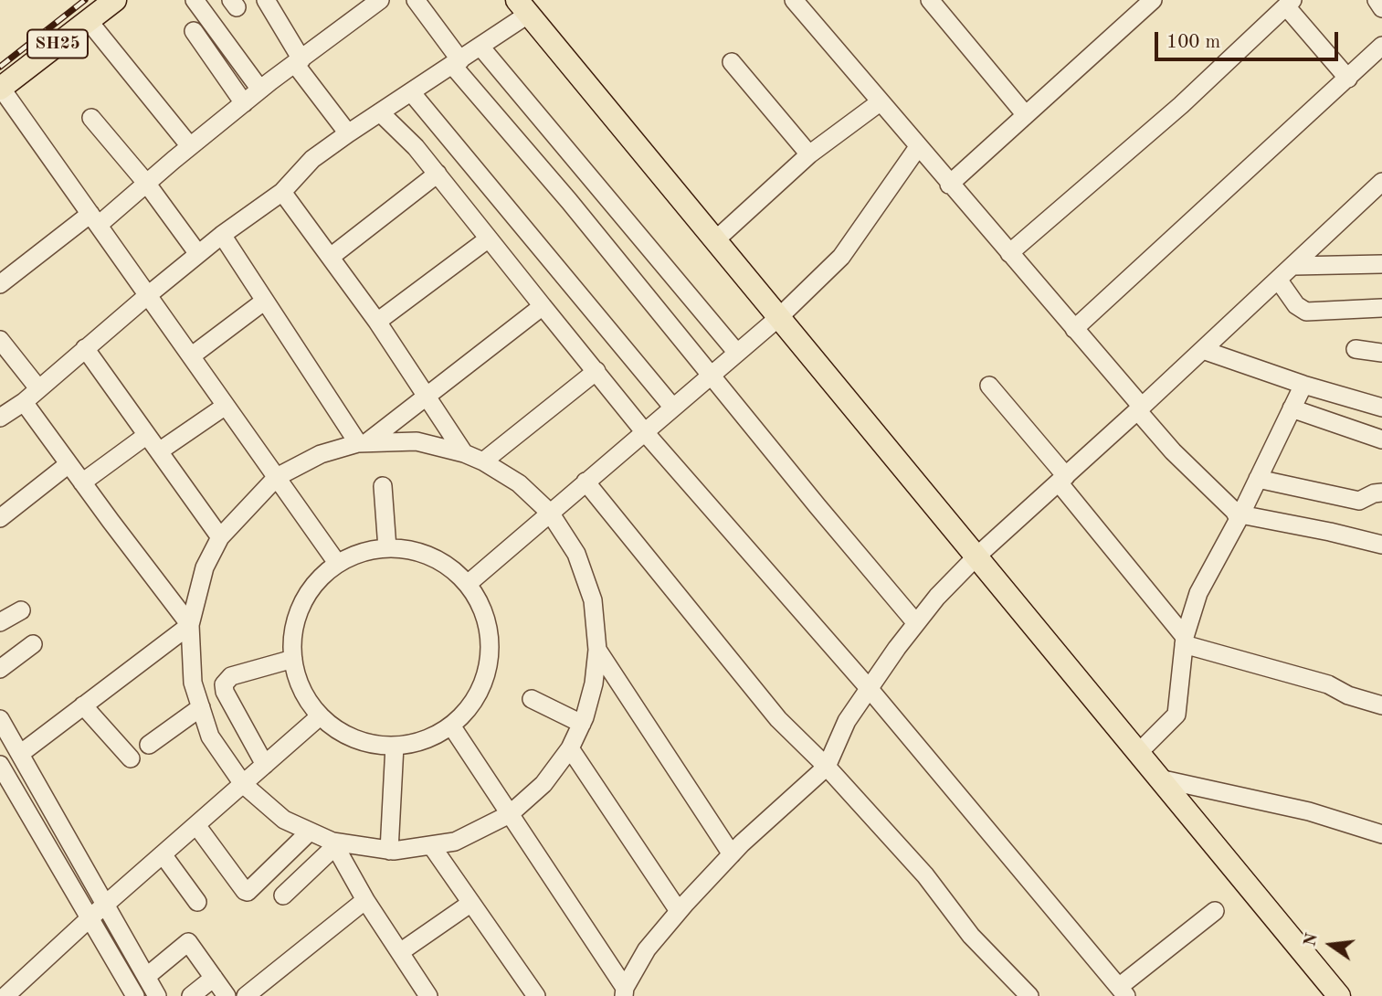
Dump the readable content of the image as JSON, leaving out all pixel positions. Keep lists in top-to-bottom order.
{
  "streets": {
    "main road": ["SH25"]
  },
  "scale_bar": "100 m",
  "north": "left"
}
